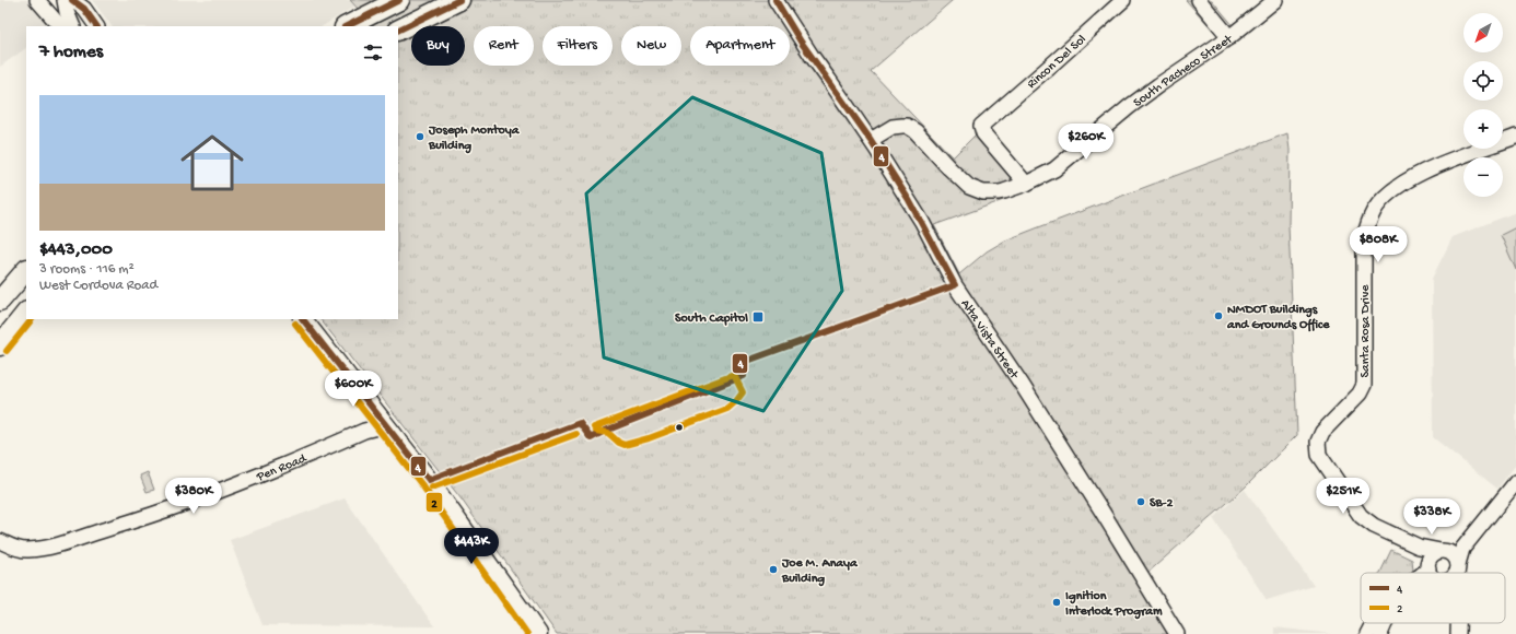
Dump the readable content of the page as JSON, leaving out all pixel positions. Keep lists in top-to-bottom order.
{
  "streets": {
    "street": [
      "Rincon Del Sol",
      "South Pacheco Street",
      "Santa Rosa Drive",
      "Alta Vista Street",
      "Pen Road"
    ]
  },
  "crossings": [
    ["Rincon Del Sol", "South Pacheco Street"],
    ["South Pacheco Street", "Alta Vista Street"]
  ],
  "places": {
    "other": [
      "Joseph Montoya Building",
      "NMDOT Buildings and Grounds Office",
      "SB-2",
      "Joe M. Anaya Building",
      "Ignition Interlock Program"
    ],
    "transit": ["South Capitol"]
  },
  "lines": ["transit line 4", "transit line 2"],
  "legend": ["4", "2"],
  "north": "bottom left",
  "page": {
    "map_buttons": ["+", "−"],
    "chip": [
      "Buy",
      "Rent",
      "Filters",
      "New",
      "Apartment"
    ],
    "heading": "7 homes",
    "list": [
      {
        "name": "$443,000",
        "note": "3 rooms · 116 m² · West Cordova Road"
      }
    ],
    "price": [
      "$260K",
      "$808K",
      "$600K",
      "$380K",
      "$251K",
      "$338K",
      "$443K"
    ]
  }
}
